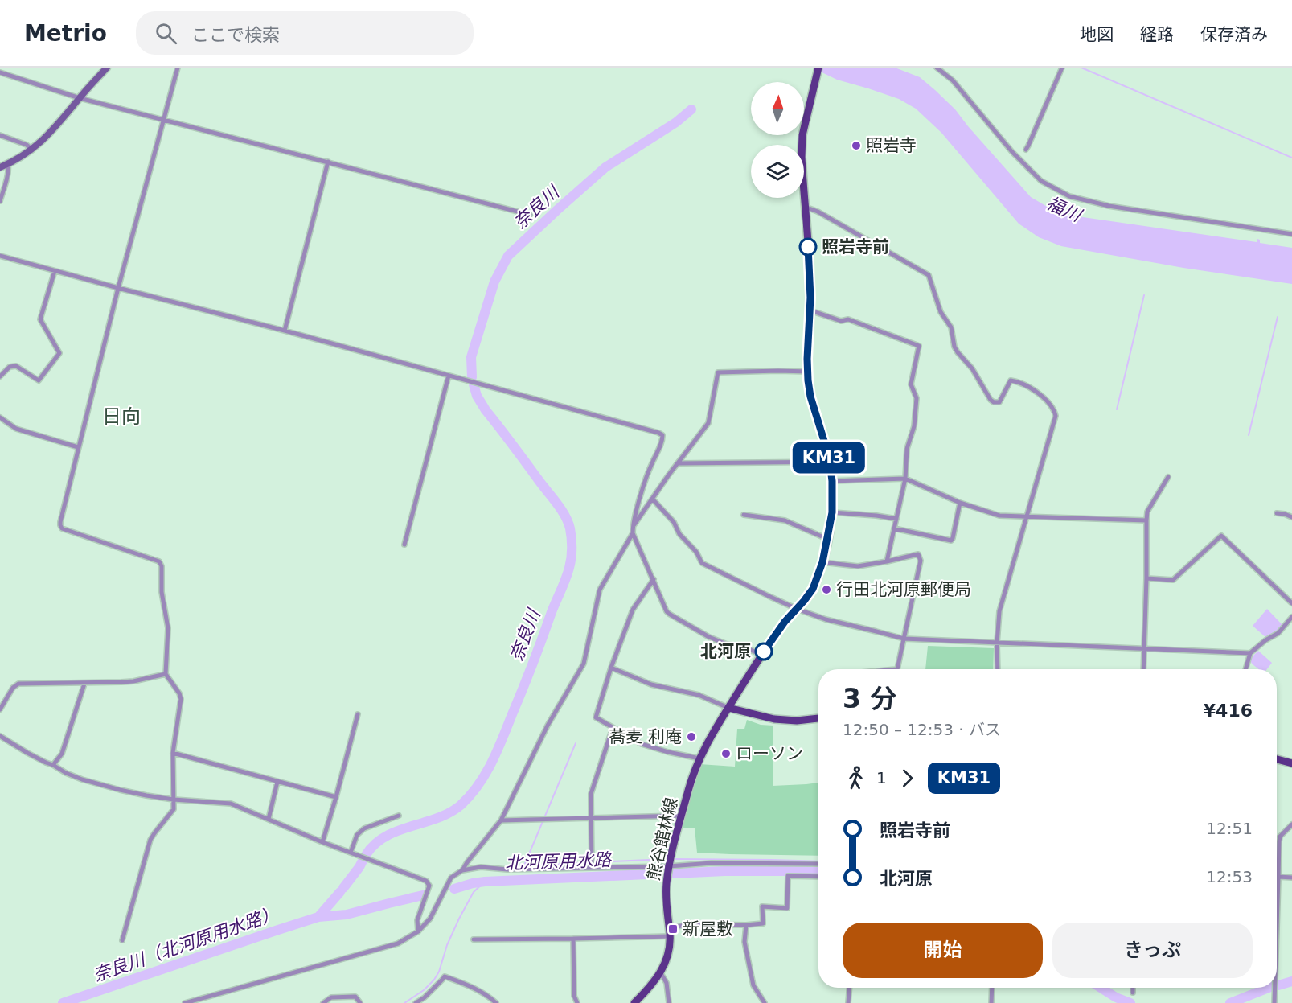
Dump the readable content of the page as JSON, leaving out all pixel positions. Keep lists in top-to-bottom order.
{
  "streets": {
    "main road": ["熊谷館林線"]
  },
  "districts": ["日向"],
  "water": [
    "奈良川",
    "福川",
    "北河原用水路",
    "奈良川（北河原用水路）"
  ],
  "places": {
    "other": [
      "照岩寺",
      "照岩寺前",
      "行田北河原郵便局",
      "北河原",
      "蕎麦 利庵",
      "ローソン"
    ],
    "transit": ["新屋敷"]
  },
  "lines": ["bus line KM31"],
  "north": "top",
  "page": {
    "header": "Metrio",
    "search": "ここで検索",
    "nav": ["地図", "経路", "保存済み"],
    "on_map": "KM31",
    "heading": ["3 分", "12:50 – 12:53 · バス", "¥416"],
    "legs": ["1", "KM31"],
    "list": [
      {
        "name": "照岩寺前",
        "value": "12:51"
      },
      {
        "name": "北河原",
        "value": "12:53"
      }
    ],
    "buttons": ["開始", "きっぷ"]
  }
}
